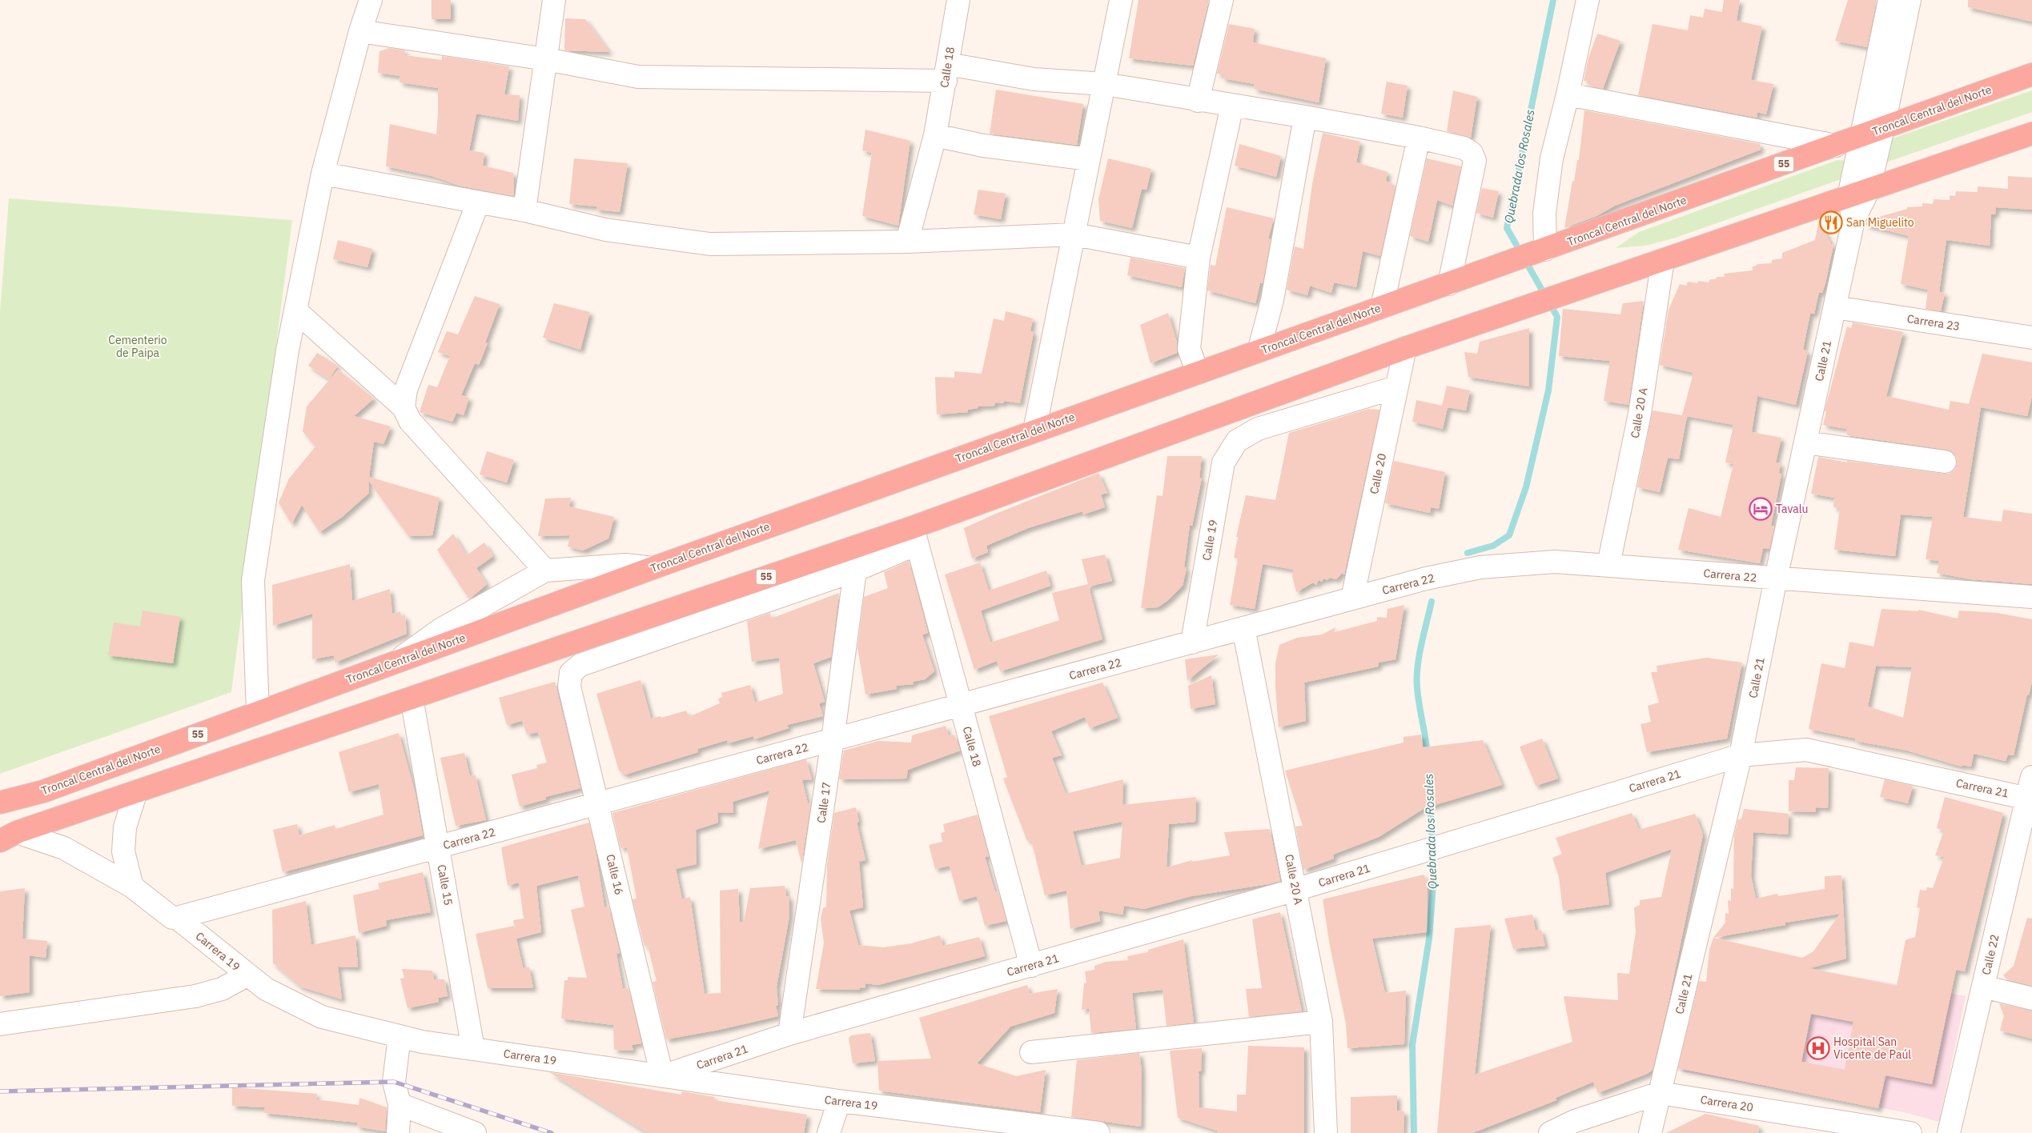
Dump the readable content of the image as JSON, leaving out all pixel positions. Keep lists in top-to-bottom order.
{
  "streets": {
    "highway": ["Troncal Central del Norte", "55"],
    "street": [
      "Calle 18",
      "Carrera 23",
      "Calle 21",
      "Calle 20 A",
      "Calle 20",
      "Calle 19",
      "Carrera 22",
      "Carrera 21",
      "Calle 17",
      "Calle 16",
      "Calle 15",
      "Carrera 19",
      "Calle 22",
      "Carrera 20"
    ]
  },
  "crossings": [
    ["Calle 18", "55"],
    ["Calle 18", "Carrera 22"],
    ["Calle 18", "Carrera 21"],
    ["55", "Calle 21"],
    ["55", "Calle 20 A"],
    ["55", "Calle 20"],
    ["55", "Calle 15"],
    ["55", "Carrera 19"],
    ["Carrera 23", "Calle 21"],
    ["Calle 21", "Carrera 22"],
    ["Calle 21", "Carrera 21"],
    ["Calle 21", "Carrera 20"],
    ["Calle 20 A", "Carrera 22"],
    ["Calle 20 A", "Carrera 21"],
    ["Calle 20", "Calle 19"],
    ["Calle 20", "Carrera 22"],
    ["Calle 19", "Carrera 22"],
    ["Carrera 22", "Calle 17"],
    ["Carrera 22", "Calle 16"],
    ["Carrera 22", "Calle 15"],
    ["Carrera 22", "Carrera 19"],
    ["Carrera 21", "Calle 17"],
    ["Carrera 21", "Calle 16"],
    ["Carrera 21", "Carrera 19"],
    ["Carrera 21", "Calle 22"],
    ["Calle 17", "Calle 16"],
    ["Calle 16", "Carrera 19"],
    ["Calle 15", "Carrera 19"]
  ],
  "water": ["Quebrada los Rosales"],
  "parks": ["Cementerio de Paipa"],
  "places": {
    "restaurant": ["San Miguelito"],
    "hotel": ["Tavalu"],
    "hospital": ["Hospital San Vicente de Paúl"]
  }
}
